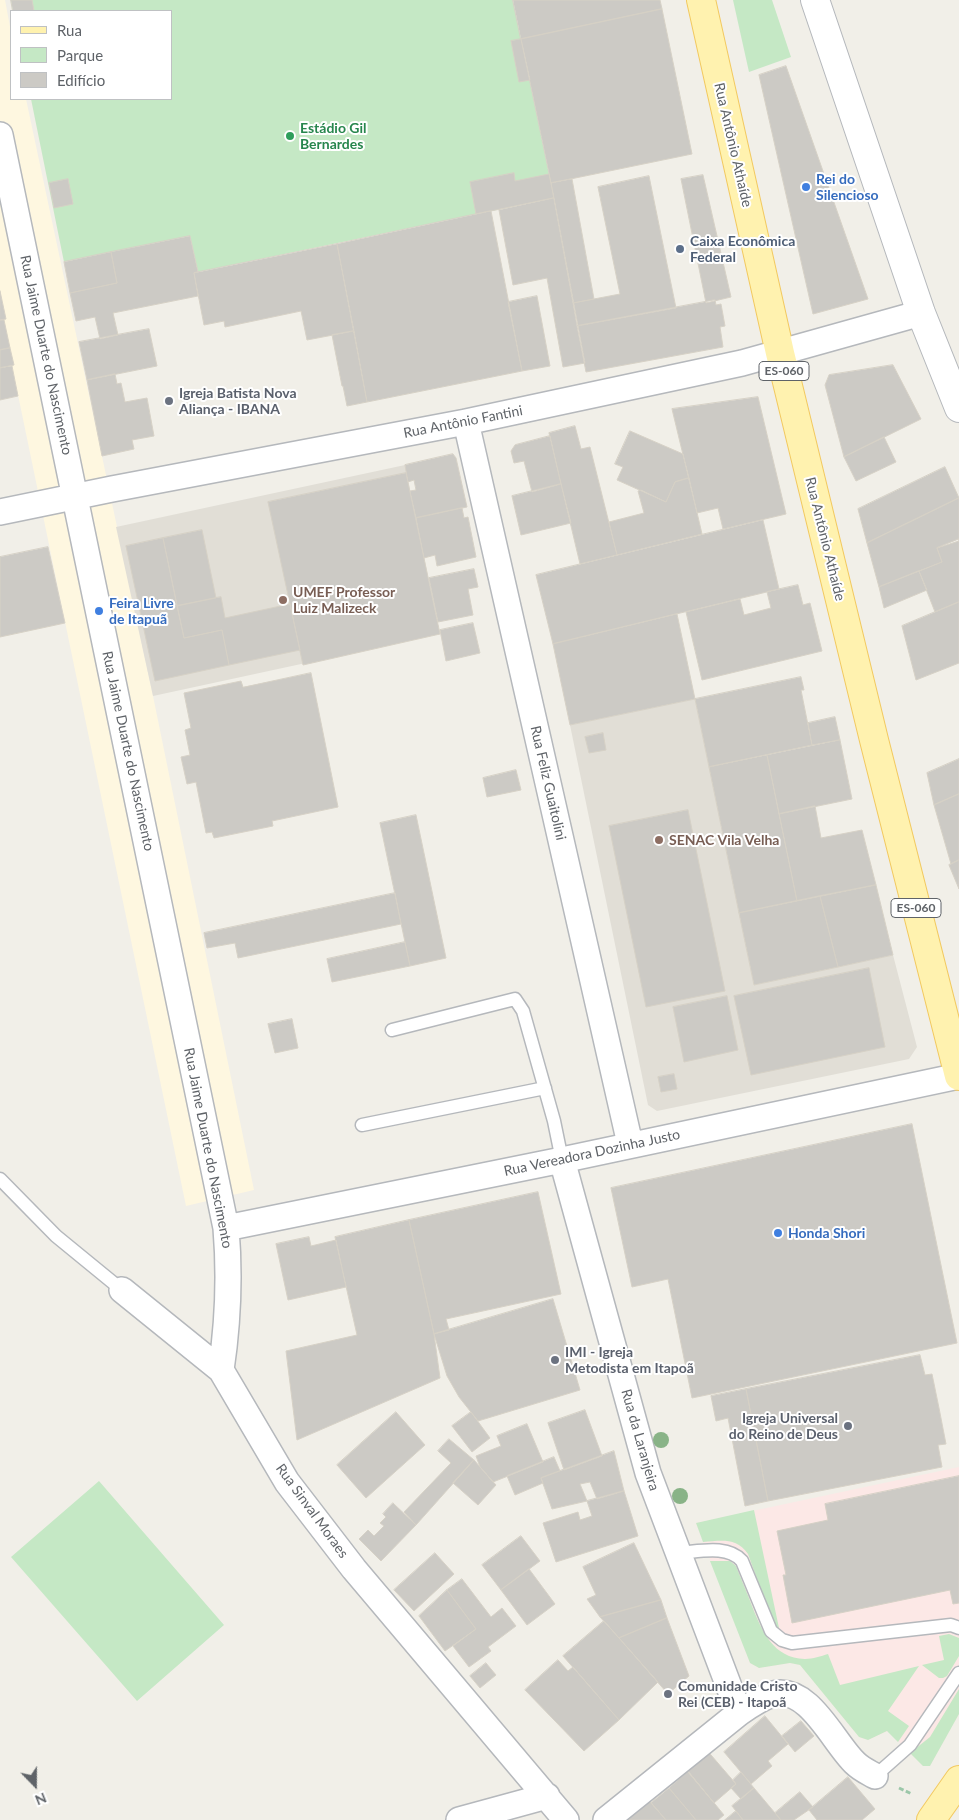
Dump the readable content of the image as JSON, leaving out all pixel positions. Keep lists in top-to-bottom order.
{
  "streets": {
    "main road": ["Rua Antônio Athaíde", "ES-060"],
    "street": [
      "Rua Jaime Duarte do Nascimento",
      "Rua Antônio Fantini",
      "Rua Feliz Guaitolini",
      "Rua Vereadora Dozinha Justo",
      "Rua da Laranjeira",
      "Rua Sinval Moraes"
    ]
  },
  "crossings": [
    ["Rua Antônio Athaíde", "Rua Antônio Fantini"],
    ["Rua Antônio Athaíde", "Rua Vereadora Dozinha Justo"],
    ["Rua Jaime Duarte do Nascimento", "Rua Antônio Fantini"],
    ["Rua Jaime Duarte do Nascimento", "Rua Vereadora Dozinha Justo"],
    ["Rua Jaime Duarte do Nascimento", "Rua Sinval Moraes"],
    ["Rua Antônio Fantini", "Rua Feliz Guaitolini"],
    ["Rua Feliz Guaitolini", "Rua Vereadora Dozinha Justo"],
    ["Rua Vereadora Dozinha Justo", "Rua da Laranjeira"]
  ],
  "places": [
    "Estádio Gil Bernardes",
    "Rei do Silencioso",
    "Caixa Econômica Federal",
    "Igreja Batista Nova Aliança - IBANA",
    "UMEF Professor Luiz Malizeck",
    "Feira Livre de Itapuã",
    "SENAC Vila Velha",
    "Honda Shori",
    "IMI - Igreja Metodista em Itapoã",
    "Igreja Universal do Reino de Deus",
    "Comunidade Cristo Rei (CEB) - Itapoã"
  ],
  "legend": ["Rua", "Parque", "Edifício"],
  "north": "bottom"
}
